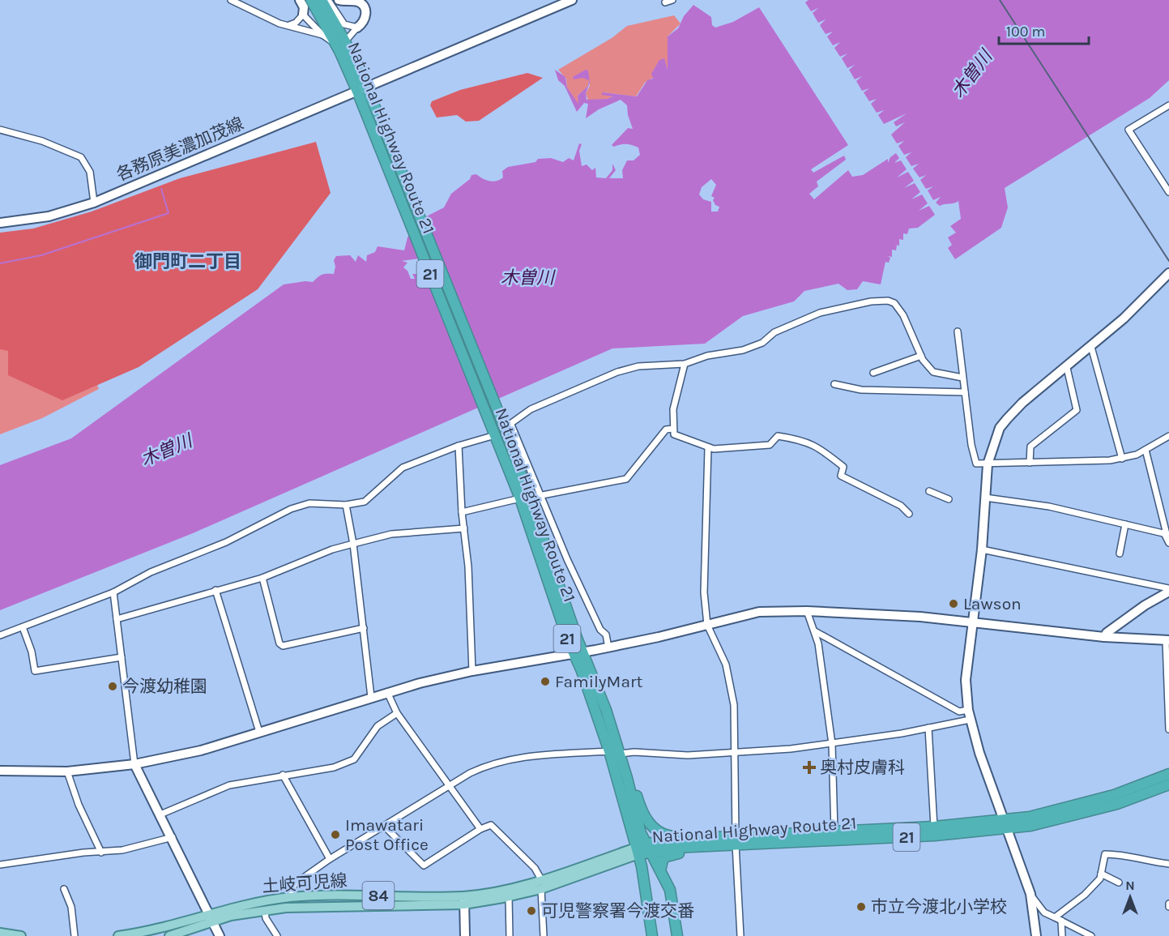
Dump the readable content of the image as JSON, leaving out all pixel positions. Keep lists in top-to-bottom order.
{
  "streets": {
    "highway": ["National Highway Route 21", "21"],
    "main road": ["土岐可児線", "84"],
    "street": ["各務原美濃加茂線"]
  },
  "crossings": [
    ["National Highway Route 21", "各務原美濃加茂線"],
    ["National Highway Route 21", "土岐可児線"]
  ],
  "districts": ["御門町二丁目"],
  "water": ["木曽川"],
  "places": {
    "other": [
      "Lawson",
      "FamilyMart",
      "今渡幼稚園",
      "Imawatari Post Office",
      "市立今渡北小学校",
      "可児警察署今渡交番"
    ],
    "health": ["奥村皮膚科"]
  },
  "scale_bar": "100 m",
  "north": "top"
}
